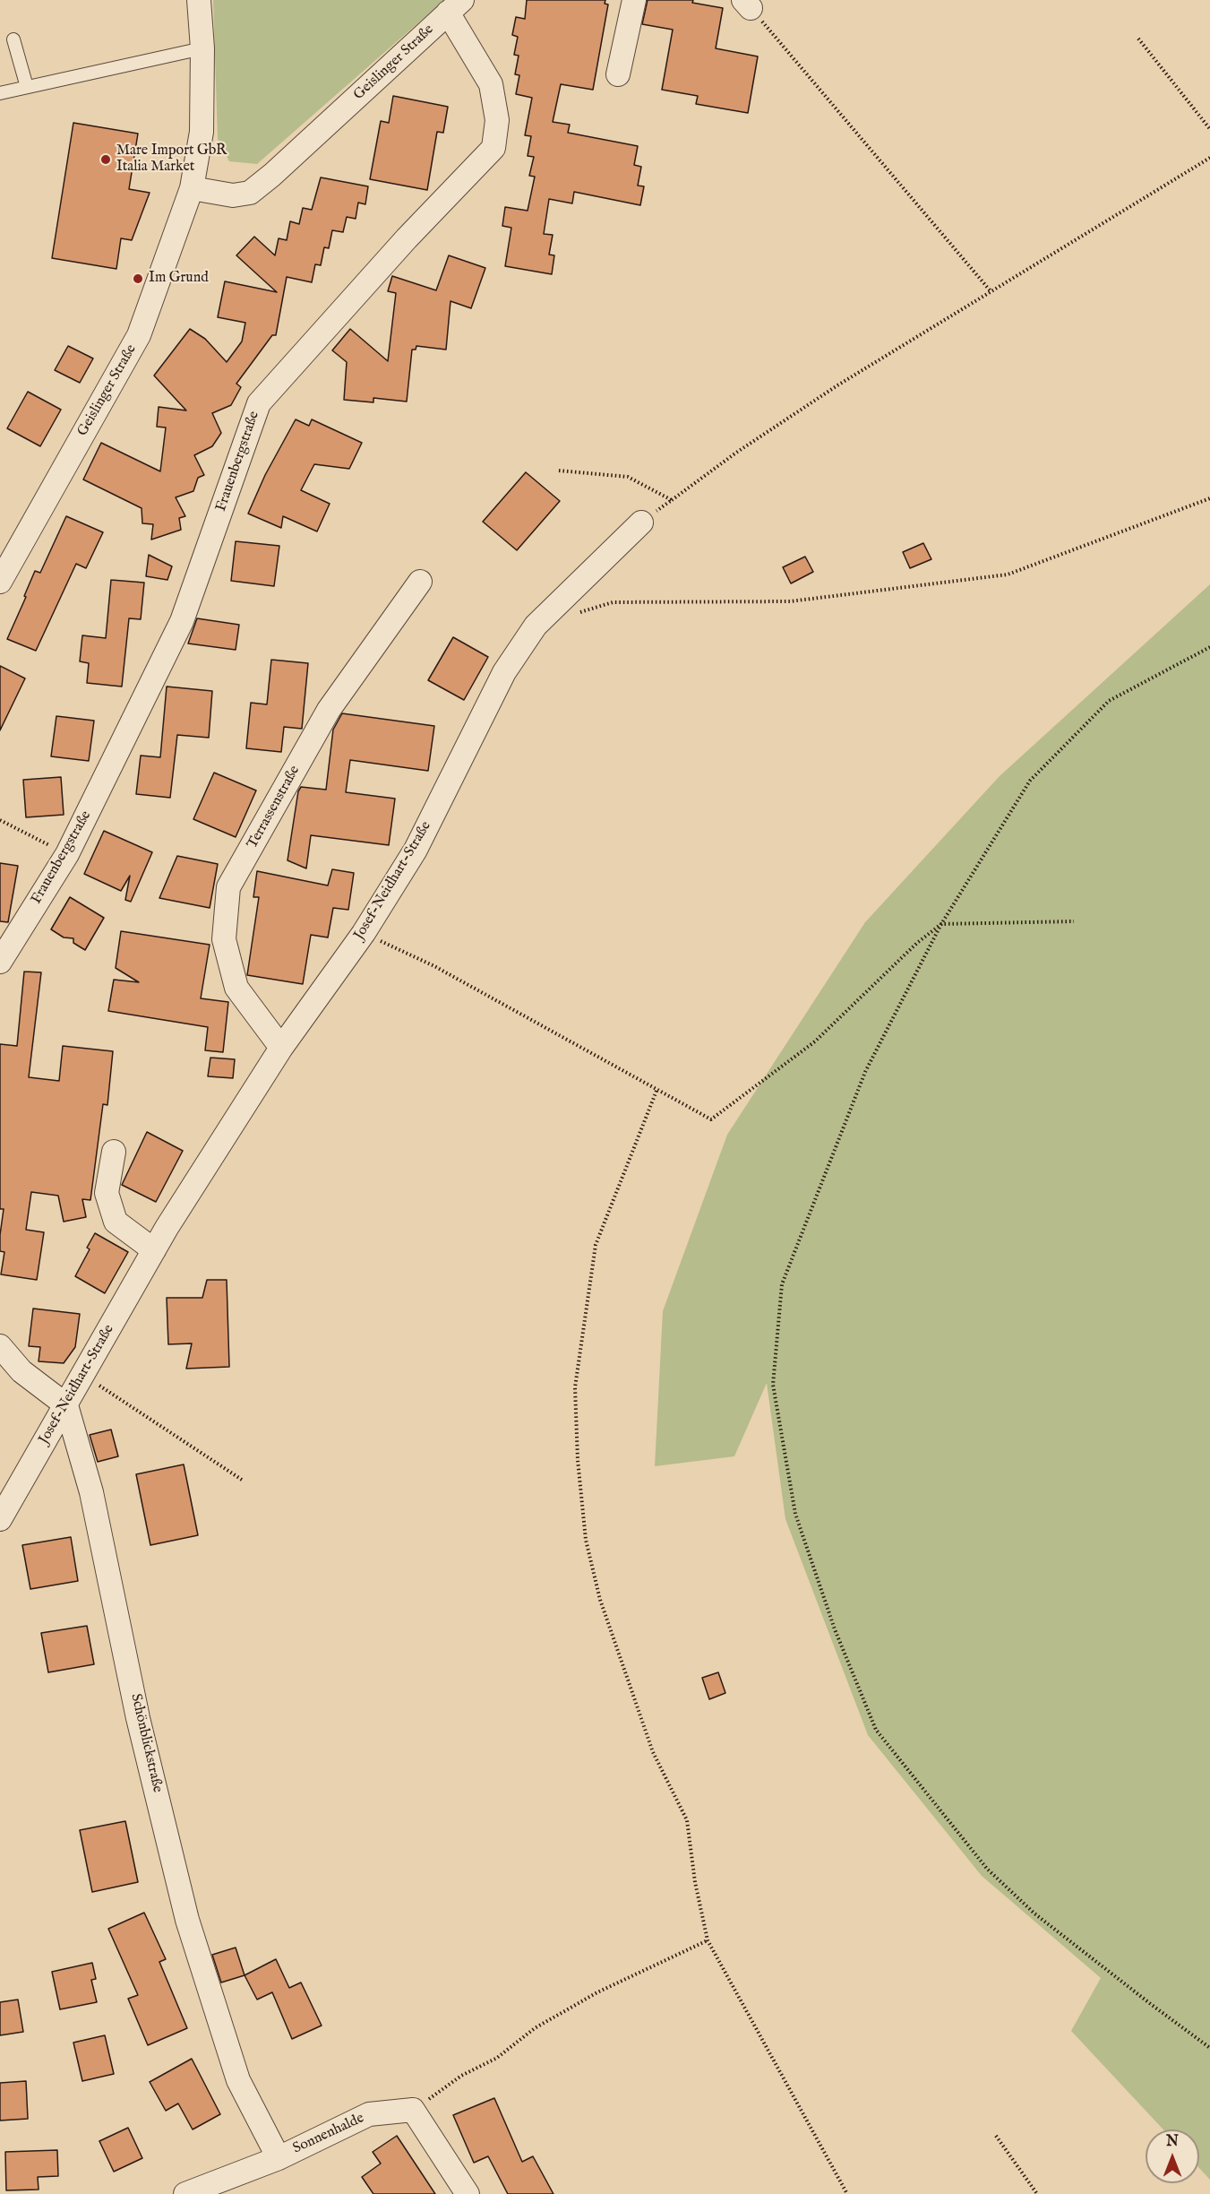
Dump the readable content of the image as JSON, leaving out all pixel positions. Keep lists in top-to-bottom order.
{
  "streets": {
    "street": [
      "Geislinger Straße",
      "Frauenbergstraße",
      "Terrassenstraße",
      "Josef-Neidhart-Straße",
      "Schönblickstraße",
      "Sonnenhalde"
    ]
  },
  "crossings": [
    ["Geislinger Straße", "Frauenbergstraße"],
    ["Terrassenstraße", "Josef-Neidhart-Straße"],
    ["Josef-Neidhart-Straße", "Schönblickstraße"],
    ["Schönblickstraße", "Sonnenhalde"]
  ],
  "places": ["Mare Import GbR Italia Market", "Im Grund"],
  "north": "top"
}
